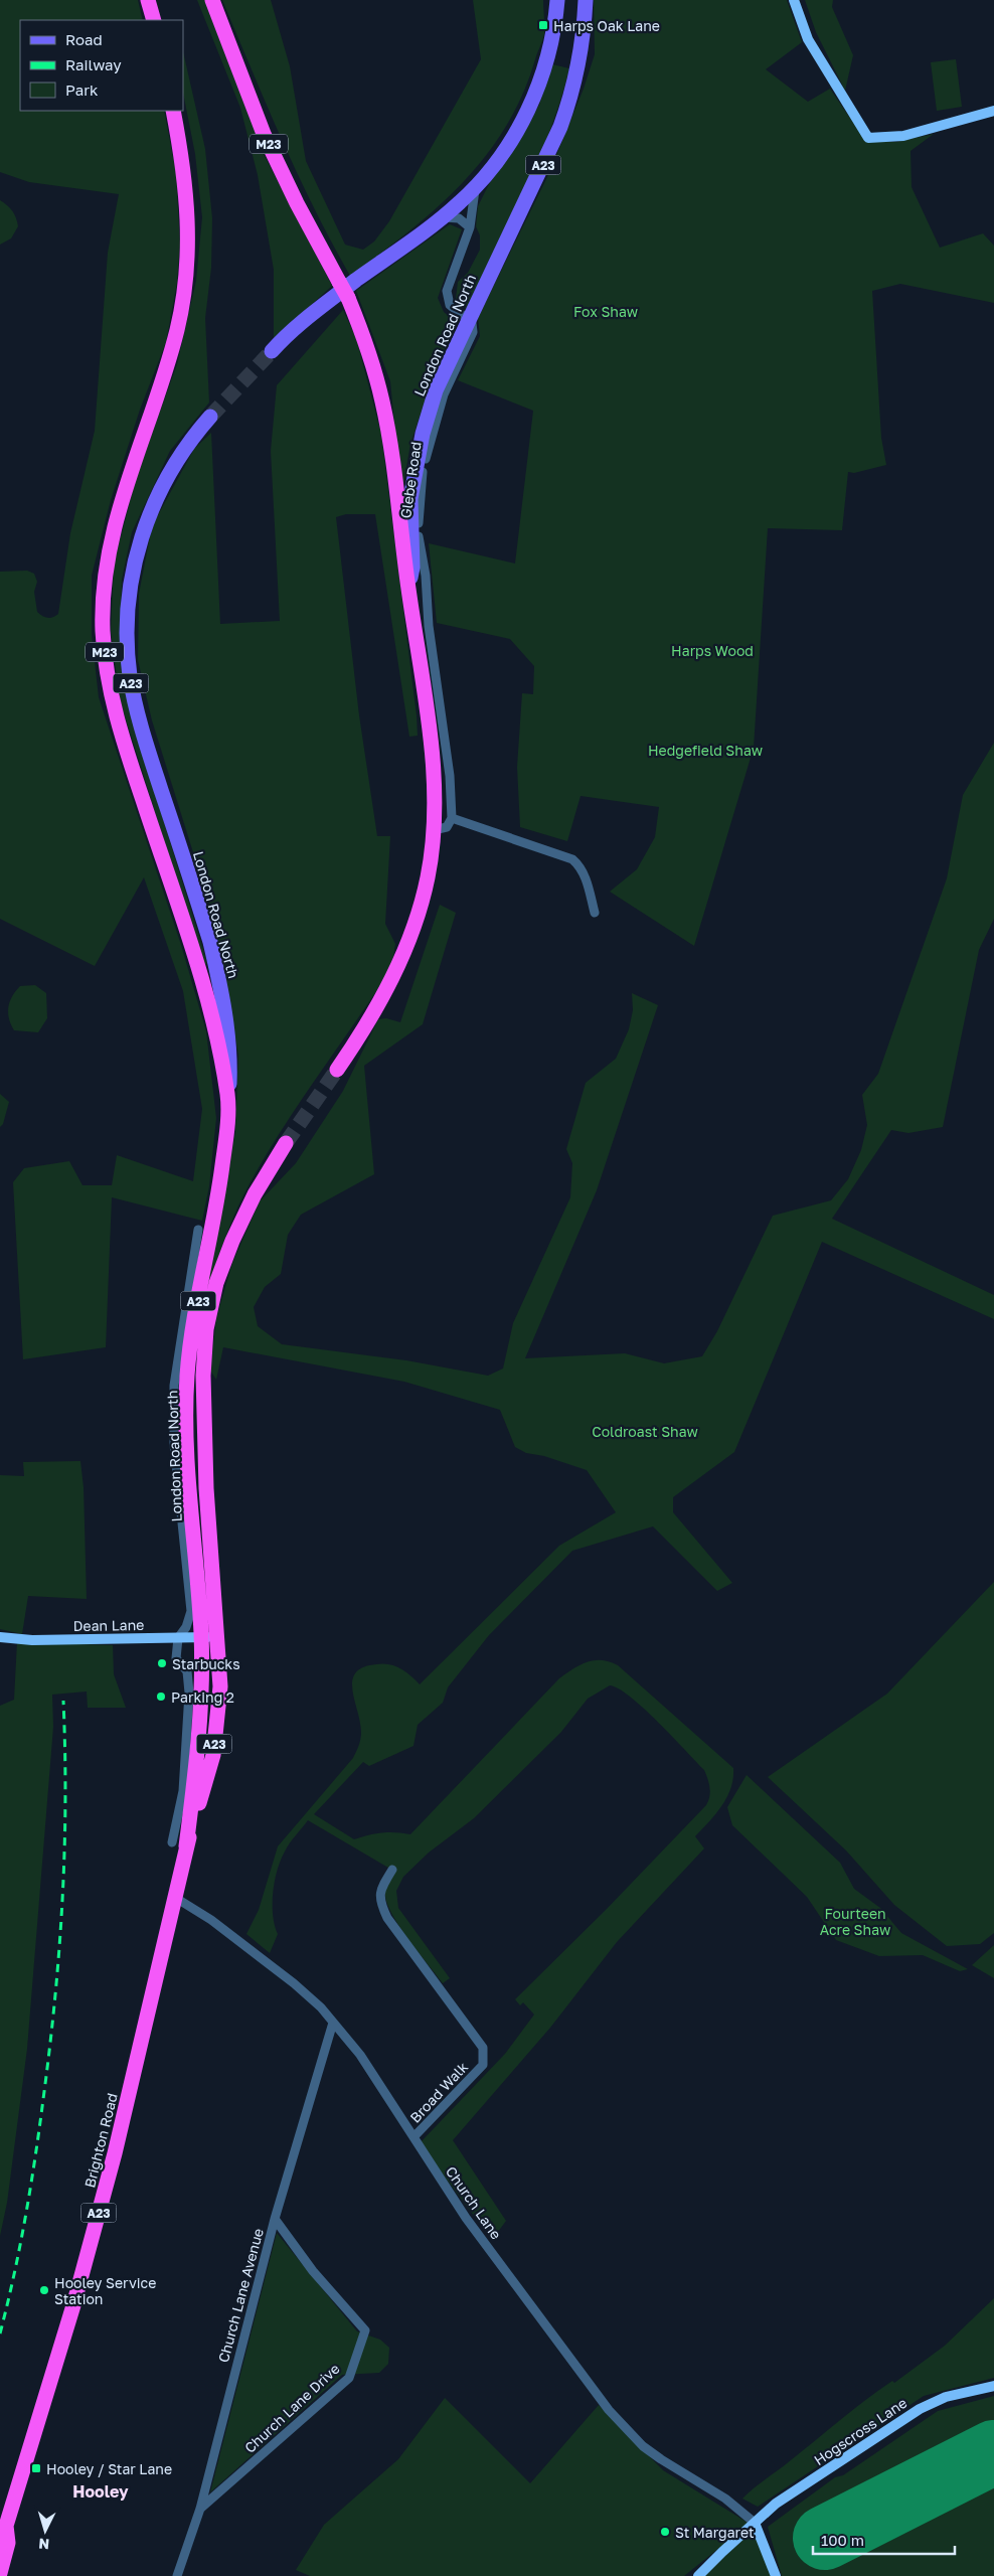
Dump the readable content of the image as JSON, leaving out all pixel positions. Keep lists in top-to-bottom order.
{
  "streets": {
    "highway": [
      "M23",
      "A23",
      "London Road North",
      "Brighton Road"
    ],
    "street": [
      "Glebe Road",
      "Dean Lane",
      "Broad Walk",
      "Church Lane",
      "Church Lane Avenue",
      "Church Lane Drive",
      "Hogscross Lane"
    ]
  },
  "crossings": [
    ["M23", "London Road North"],
    ["A23", "Dean Lane"],
    ["A23", "Brighton Road"],
    ["London Road North", "Glebe Road"],
    ["London Road North", "Dean Lane"],
    ["London Road North", "Brighton Road"],
    ["Dean Lane", "Brighton Road"],
    ["Broad Walk", "Church Lane"],
    ["Brighton Road", "Church Lane"],
    ["Church Lane", "Church Lane Avenue"],
    ["Church Lane", "Hogscross Lane"],
    ["Church Lane Avenue", "Church Lane Drive"]
  ],
  "districts": ["Hooley"],
  "parks": [
    "Fox Shaw",
    "Harps Wood",
    "Hedgefield Shaw",
    "Coldroast Shaw",
    "Fourteen Acre Shaw"
  ],
  "places": {
    "transit": ["Harps Oak Lane", "Hooley / Star Lane"],
    "other": [
      "Starbucks",
      "Parking 2",
      "Hooley Service Station",
      "St Margaret"
    ]
  },
  "legend": ["Road", "Railway", "Park"],
  "scale_bar": "100 m",
  "north": "bottom"
}
